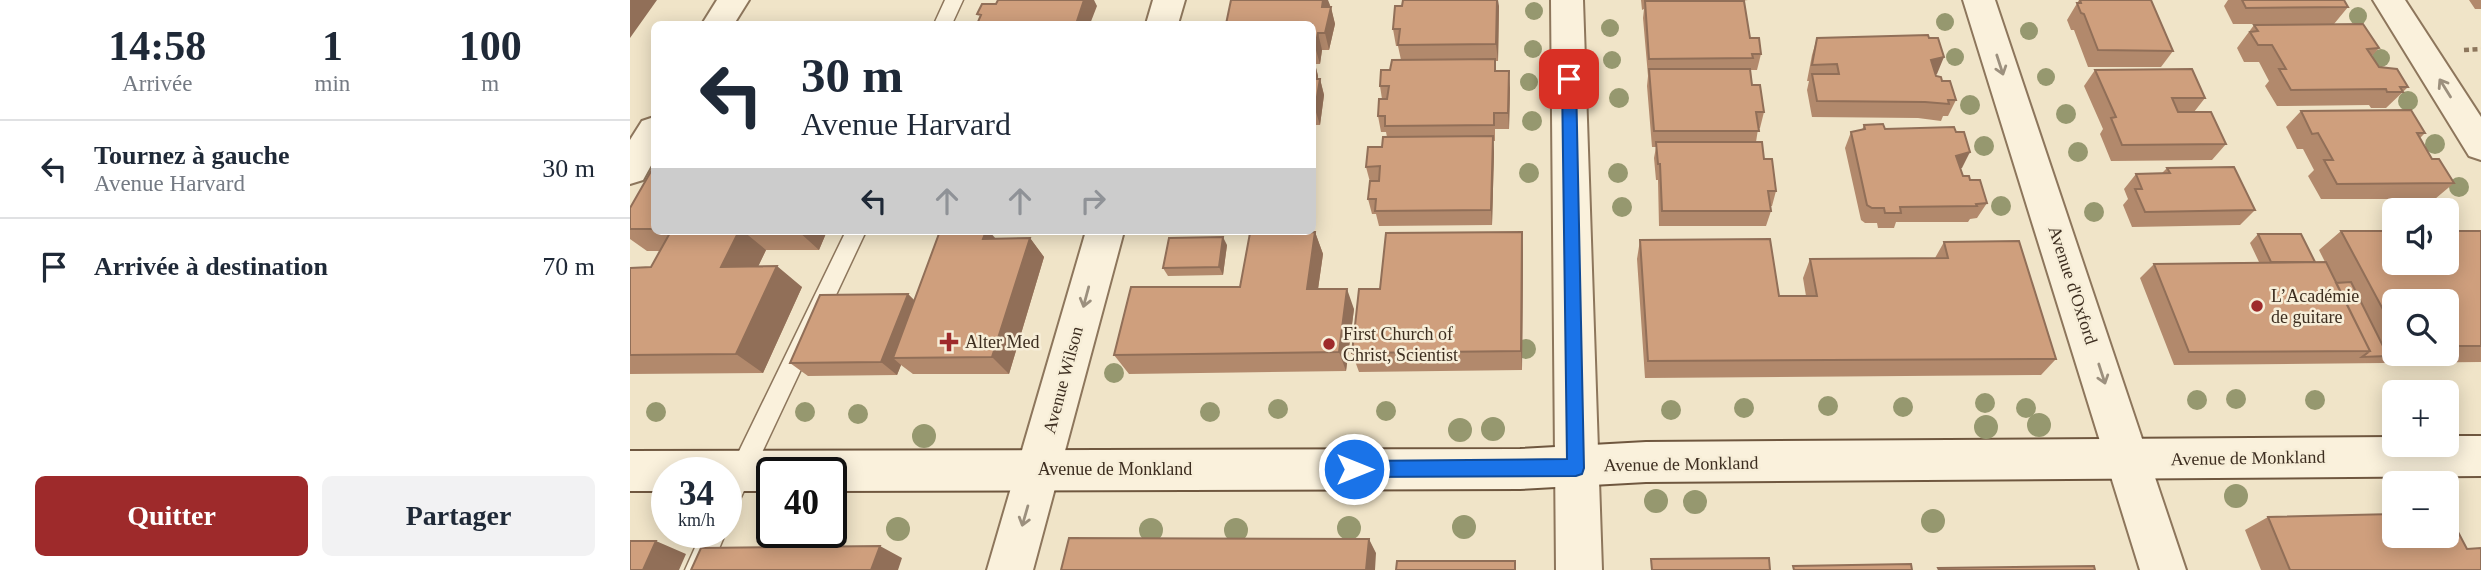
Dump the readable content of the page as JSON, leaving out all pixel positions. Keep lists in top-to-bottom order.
{
  "streets": {
    "street": ["Avenue d'Oxford", "Avenue Wilson", "Avenue de Monkland"]
  },
  "crossings": [
    ["Avenue d'Oxford", "Avenue de Monkland"],
    ["Avenue Wilson", "Avenue de Monkland"]
  ],
  "one_way": ["Avenue d'Oxford", "Avenue Wilson"],
  "places": {
    "other": ["L’Académie de guitare", "First Church of Christ, Scientist"],
    "health": ["Alter Med"]
  },
  "page": {
    "eta": [
      "14:58",
      "Arrivée",
      "1",
      "min",
      "100",
      "m"
    ],
    "turn": ["30 m", "Avenue Harvard"],
    "list": [
      {
        "name": "Tournez à gauche",
        "note": "Avenue Harvard",
        "value": "30 m"
      },
      {
        "name": "Arrivée à destination",
        "value": "70 m"
      }
    ],
    "map_buttons": ["+", "−"],
    "speed": "34 km/h",
    "limit": "40",
    "buttons": ["Quitter", "Partager"]
  }
}
